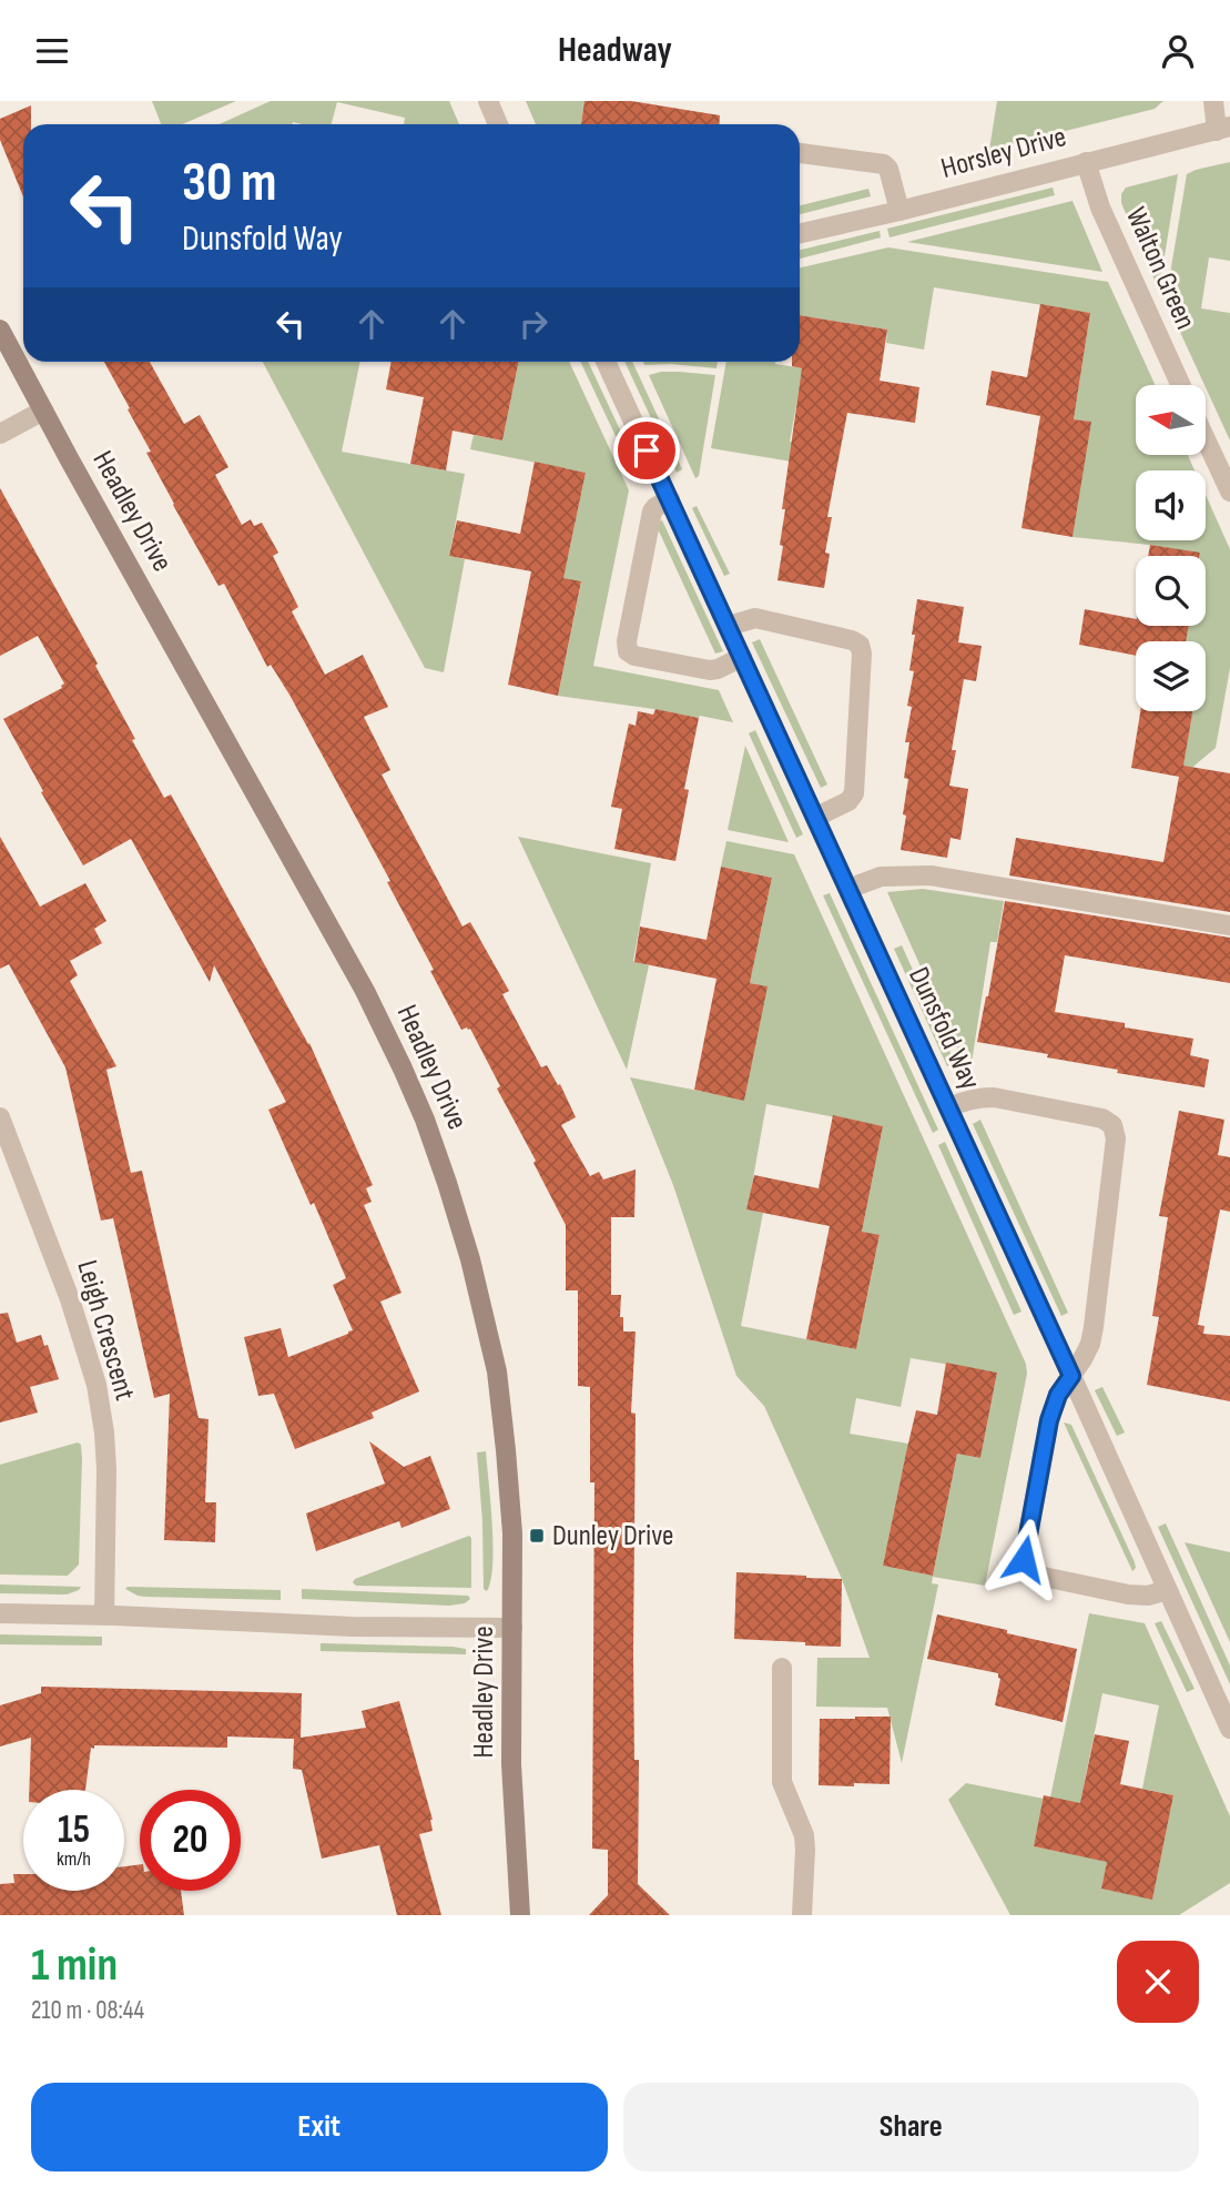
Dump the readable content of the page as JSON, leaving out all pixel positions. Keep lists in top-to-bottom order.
{
  "streets": {
    "street": [
      "Horsley Drive",
      "Walton Green",
      "Headley Drive",
      "Dunsfold Way",
      "Leigh Crescent"
    ]
  },
  "crossings": [
    ["Horsley Drive", "Walton Green"]
  ],
  "places": {
    "transit": ["Dunley Drive"]
  },
  "north": "left",
  "page": {
    "header": "Headway",
    "turn": ["30 m", "Dunsfold Way"],
    "speed": "15 km/h",
    "limit": "20",
    "heading": ["1 min", "210 m · 08:44"],
    "buttons": ["Exit", "Share"]
  }
}
